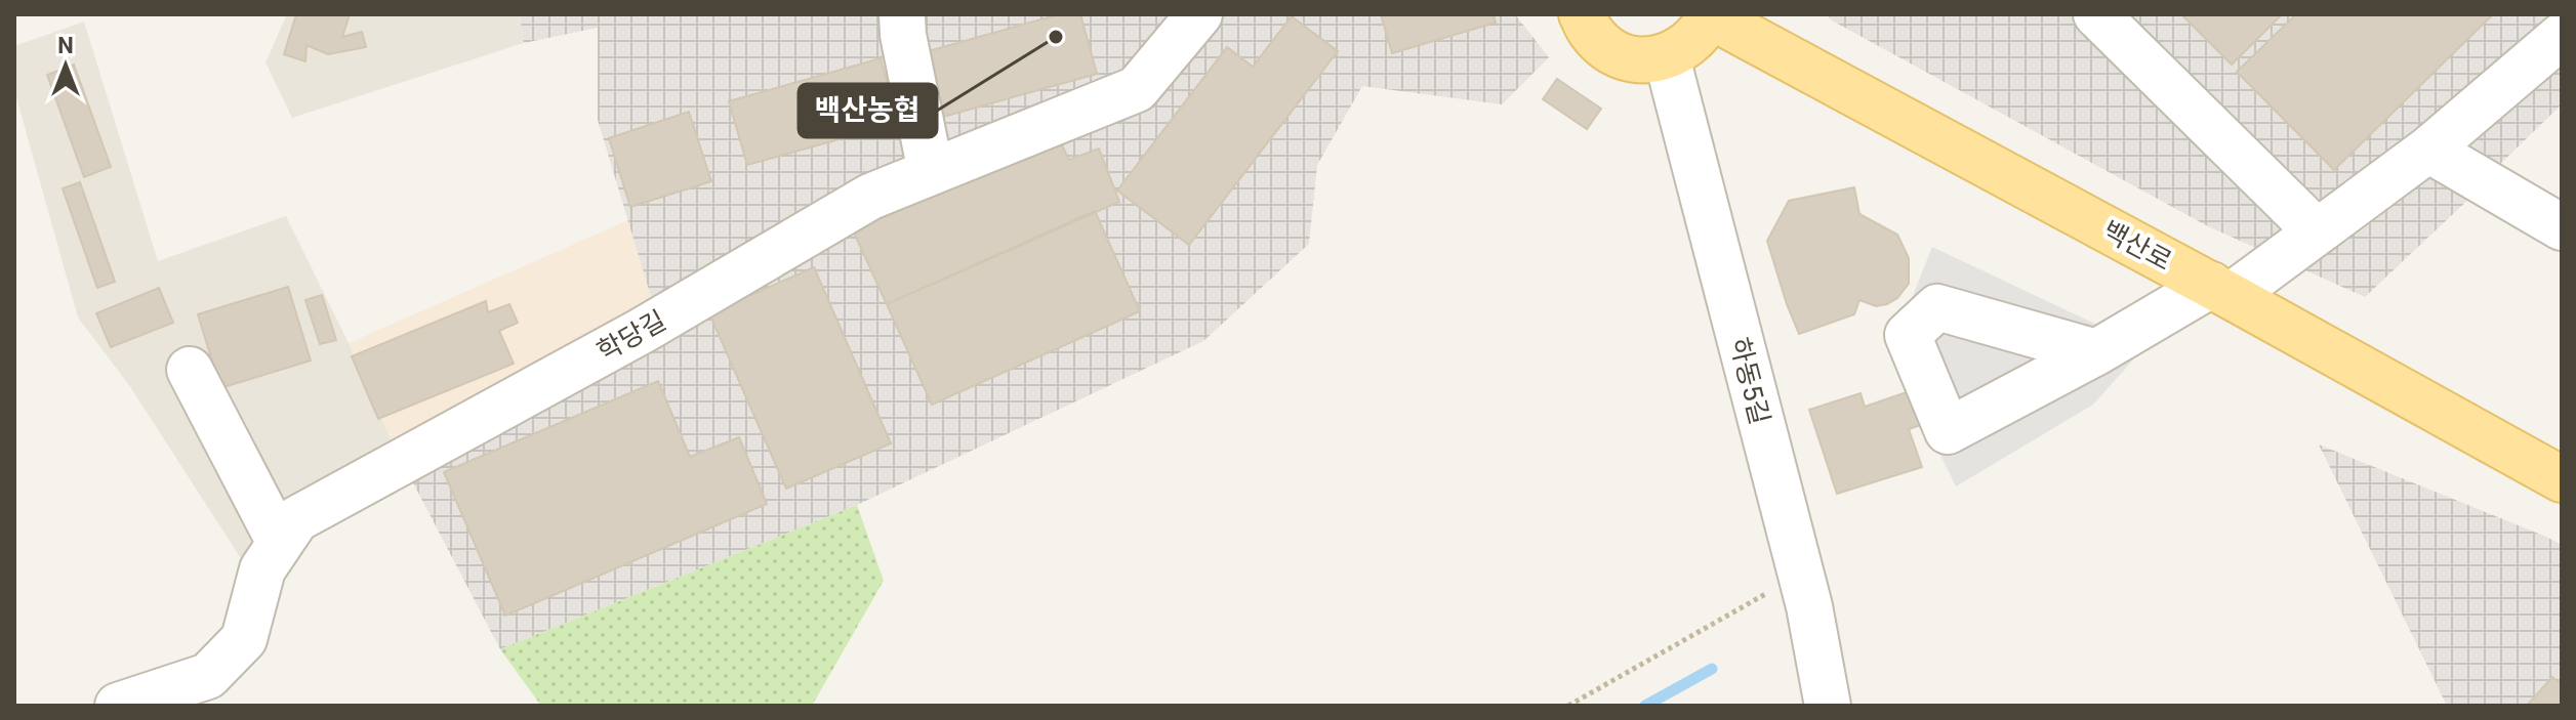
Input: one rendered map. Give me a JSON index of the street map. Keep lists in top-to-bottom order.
{
  "streets": {
    "main road": ["백산로"],
    "street": ["학당길", "하동5길"]
  },
  "places": ["백산농협"],
  "north": "top"
}
